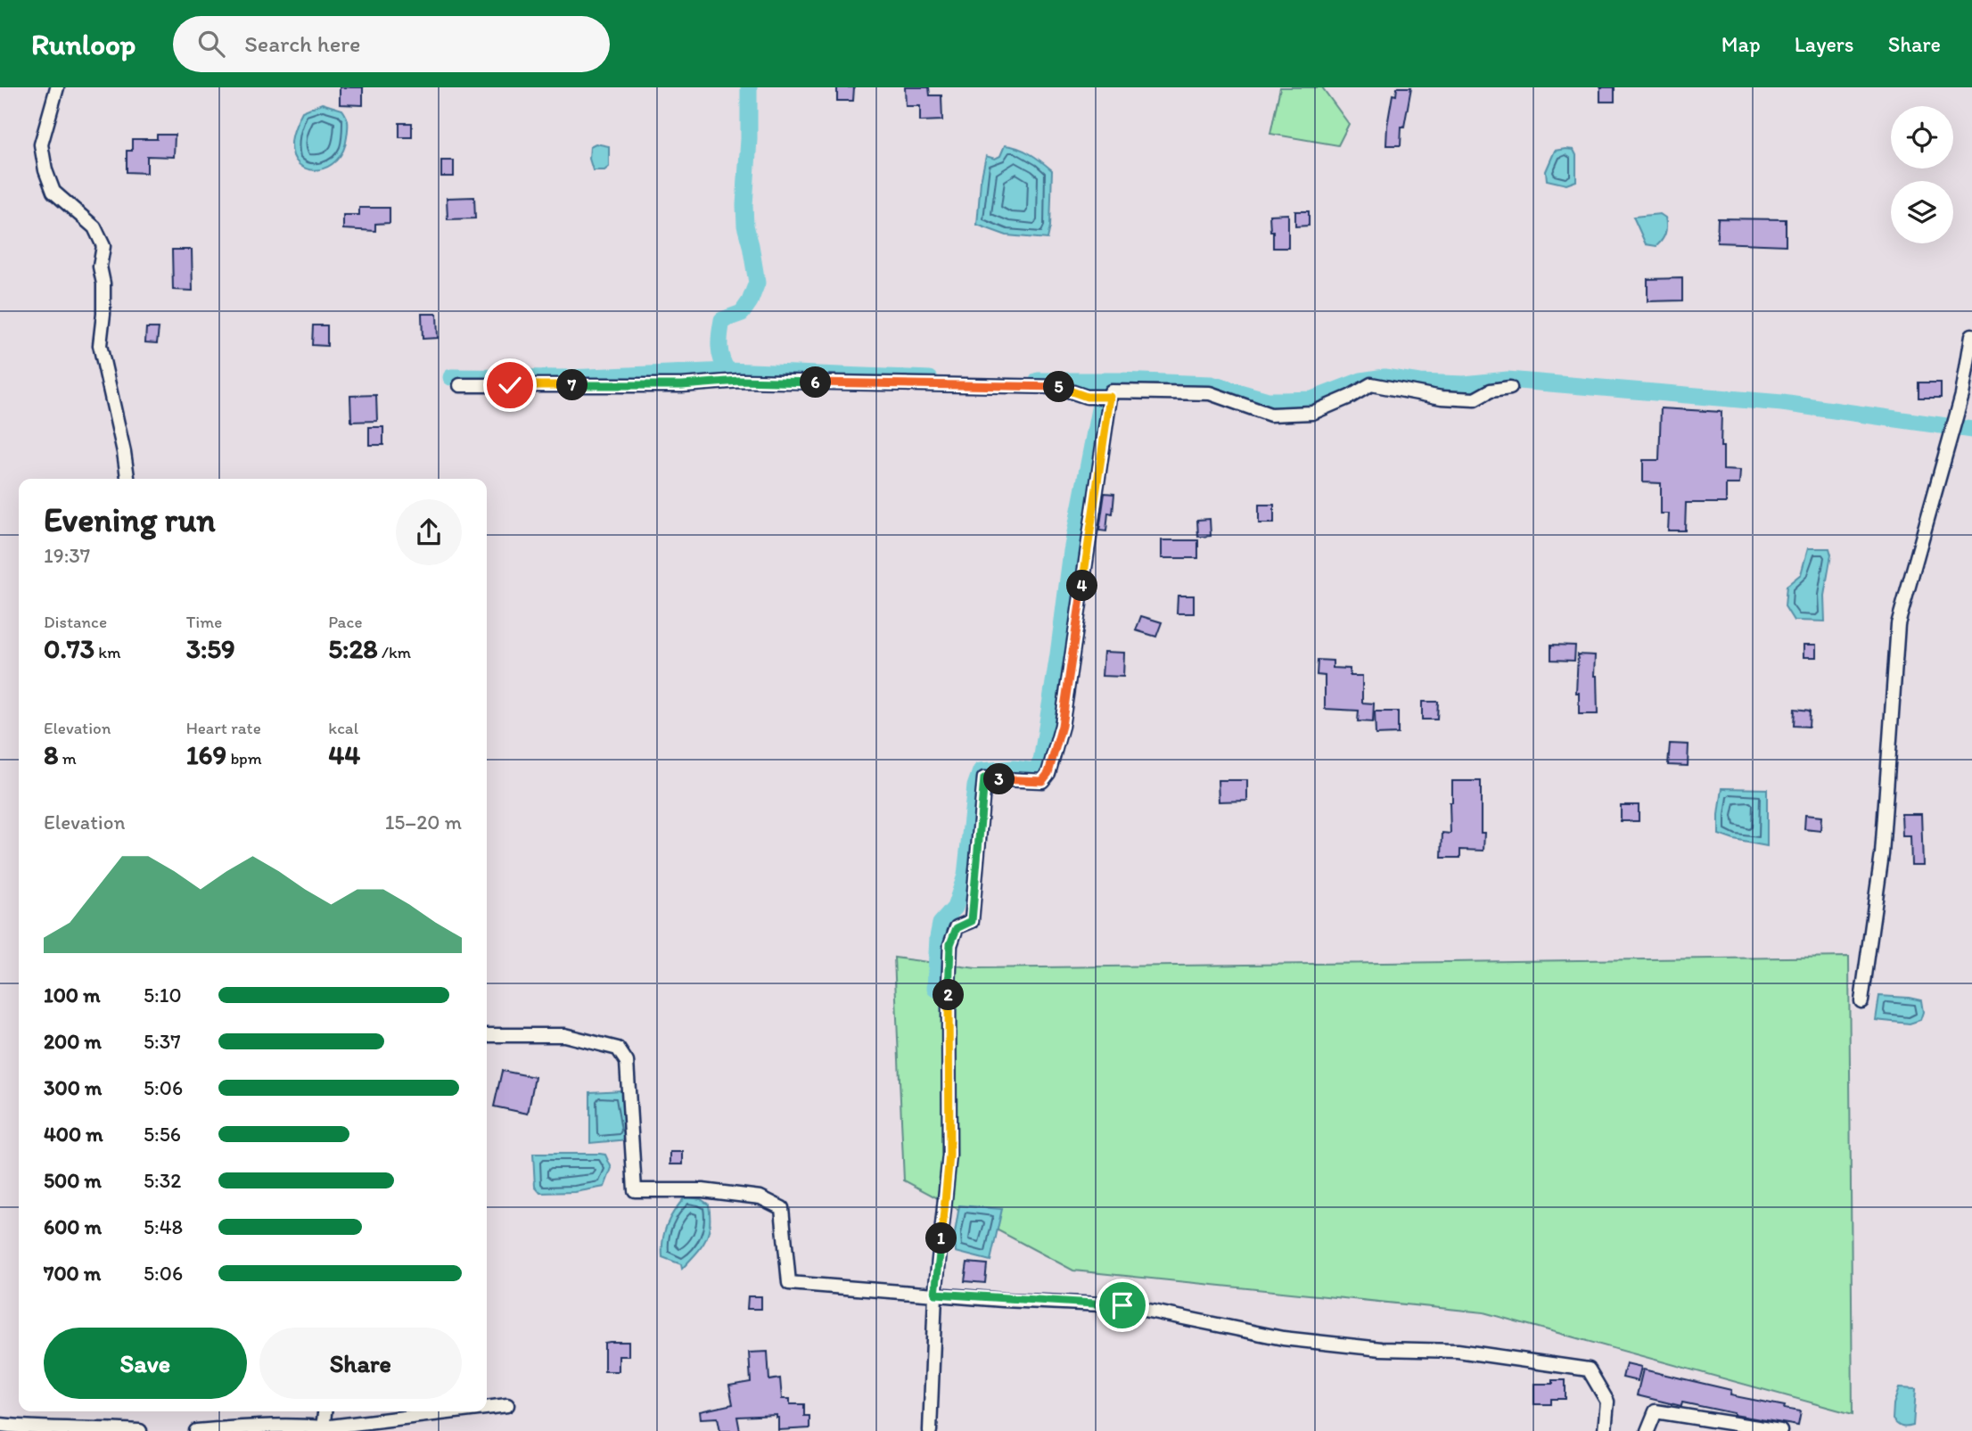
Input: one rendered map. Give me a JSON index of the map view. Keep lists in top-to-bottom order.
{
  "page": {
    "header": "Runloop",
    "search": "Search here",
    "nav": ["Map", "Layers", "Share"],
    "pins": [
      "6",
      "7",
      "5",
      "4",
      "3",
      "2",
      "1"
    ],
    "heading": ["Evening run", "19:37"],
    "stats": [
      ["Distance", "0.73 km"],
      ["Time", "3:59"],
      ["Pace", "5:28 /km"],
      ["Elevation", "8 m"],
      ["Heart rate", "169 bpm"],
      ["kcal", "44"]
    ],
    "chart": ["Elevation", "15–20 m"],
    "list": [
      {
        "name": "100 m",
        "note": "5:10"
      },
      {
        "name": "200 m",
        "note": "5:37"
      },
      {
        "name": "300 m",
        "note": "5:06"
      },
      {
        "name": "400 m",
        "note": "5:56"
      },
      {
        "name": "500 m",
        "note": "5:32"
      },
      {
        "name": "600 m",
        "note": "5:48"
      },
      {
        "name": "700 m",
        "note": "5:06"
      }
    ],
    "buttons": ["Save", "Share"]
  }
}
